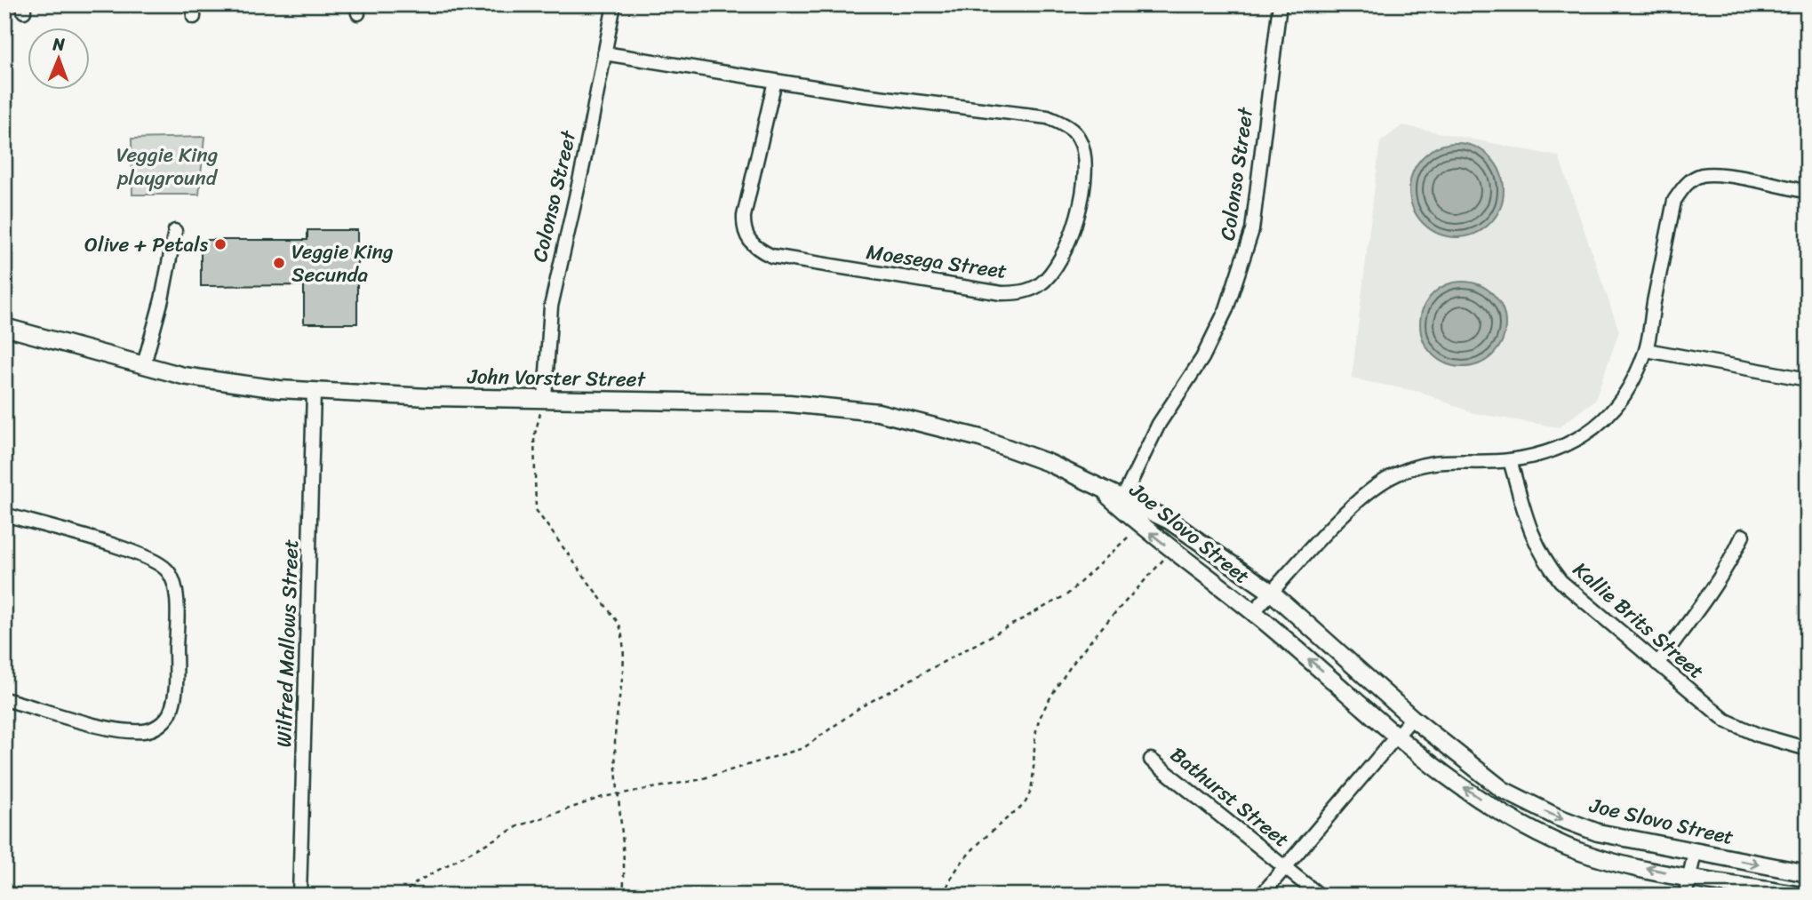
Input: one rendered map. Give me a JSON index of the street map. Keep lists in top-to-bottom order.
{
  "streets": {
    "street": [
      "Colonso Street",
      "Moesega Street",
      "John Vorster Street",
      "Joe Slovo Street",
      "Kallie Brits Street",
      "Wilfred Mallows Street",
      "Bathurst Street"
    ]
  },
  "crossings": [
    ["Colonso Street", "Moesega Street"],
    ["Colonso Street", "John Vorster Street"],
    ["Colonso Street", "Joe Slovo Street"],
    ["John Vorster Street", "Joe Slovo Street"],
    ["John Vorster Street", "Wilfred Mallows Street"]
  ],
  "parks": ["Veggie King playground"],
  "places": ["Olive + Petals", "Veggie King Secunda"],
  "north": "top"
}
